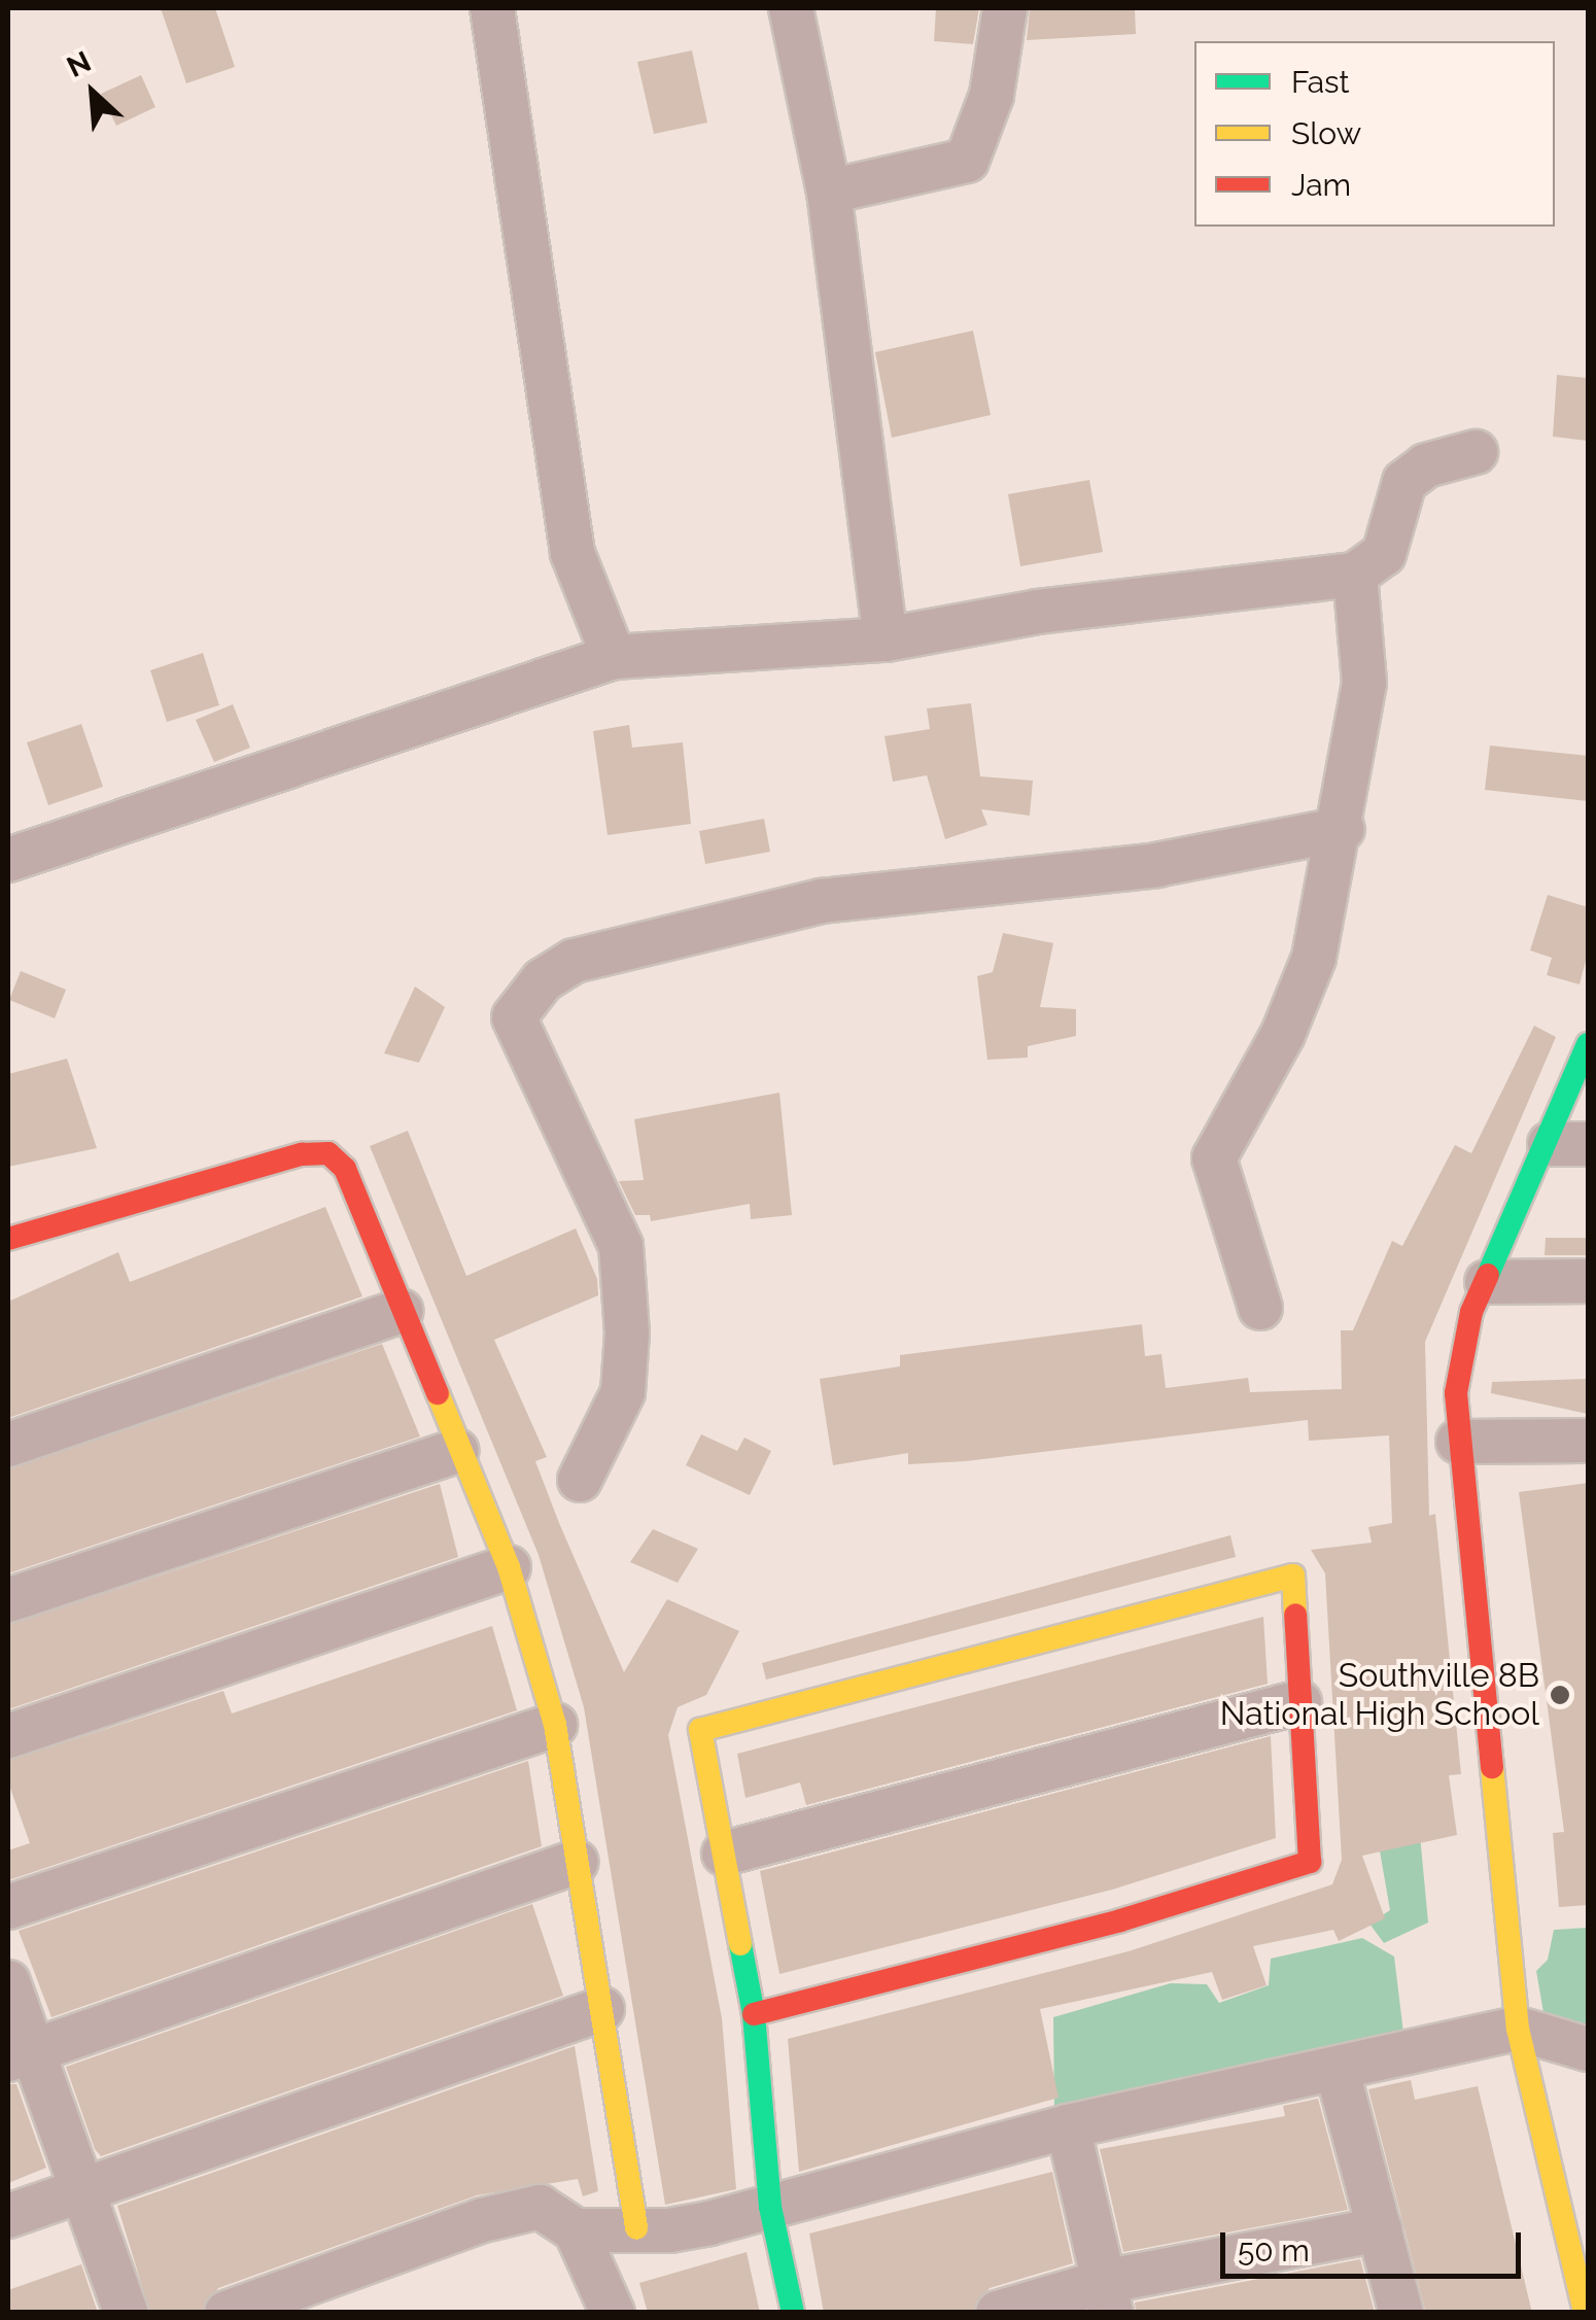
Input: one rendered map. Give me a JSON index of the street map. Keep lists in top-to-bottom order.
{
  "places": ["Southville 8B National High School"],
  "legend": ["Fast", "Slow", "Jam"],
  "scale_bar": "50 m",
  "north": "top left"
}
